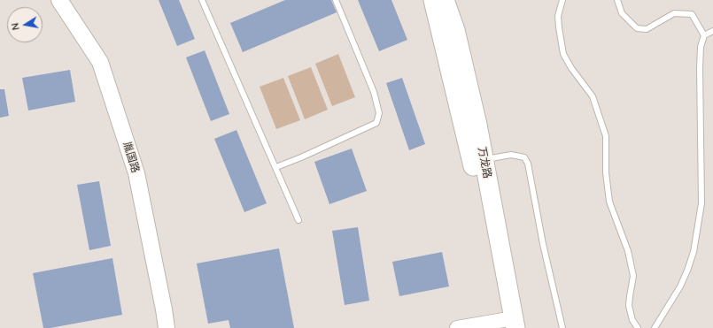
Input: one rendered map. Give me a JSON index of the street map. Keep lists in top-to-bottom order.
{
  "streets": {
    "highway": ["万龙路"],
    "main road": ["胤国路"]
  },
  "north": "left"
}
